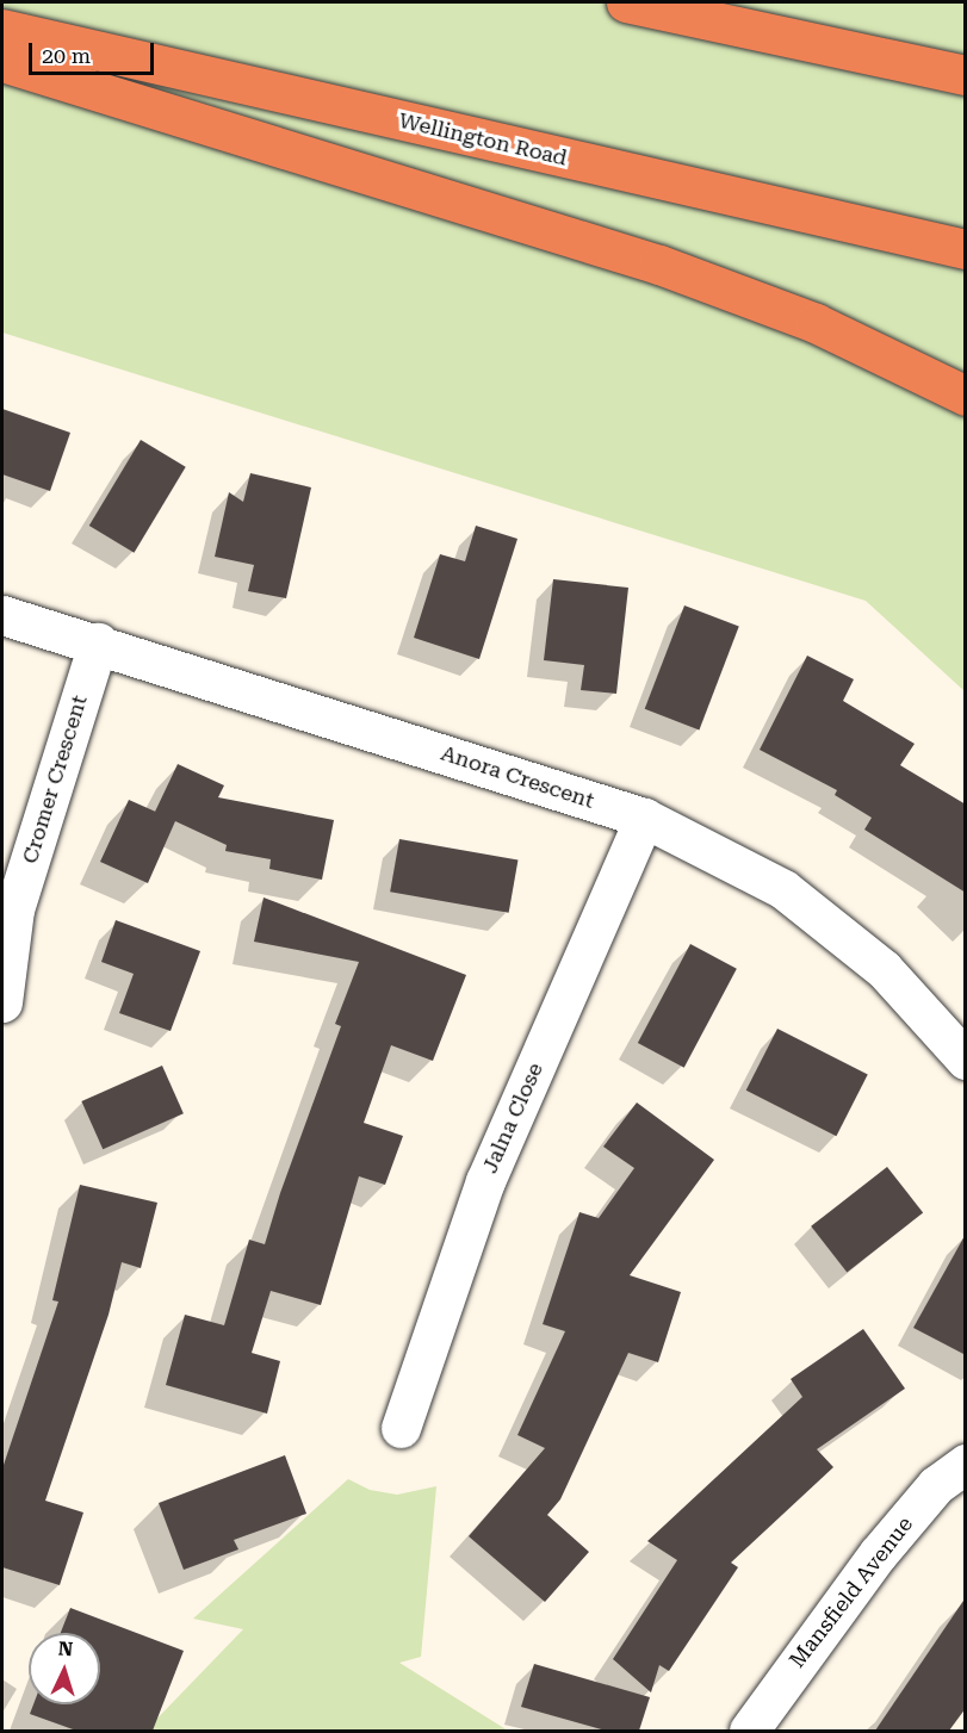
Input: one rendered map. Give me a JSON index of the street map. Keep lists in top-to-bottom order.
{
  "streets": {
    "highway": ["Wellington Road"],
    "street": [
      "Anora Crescent",
      "Cromer Crescent",
      "Jalna Close",
      "Mansfield Avenue"
    ]
  },
  "crossings": [
    ["Anora Crescent", "Cromer Crescent"],
    ["Anora Crescent", "Jalna Close"]
  ],
  "scale_bar": "20 m",
  "north": "top"
}
